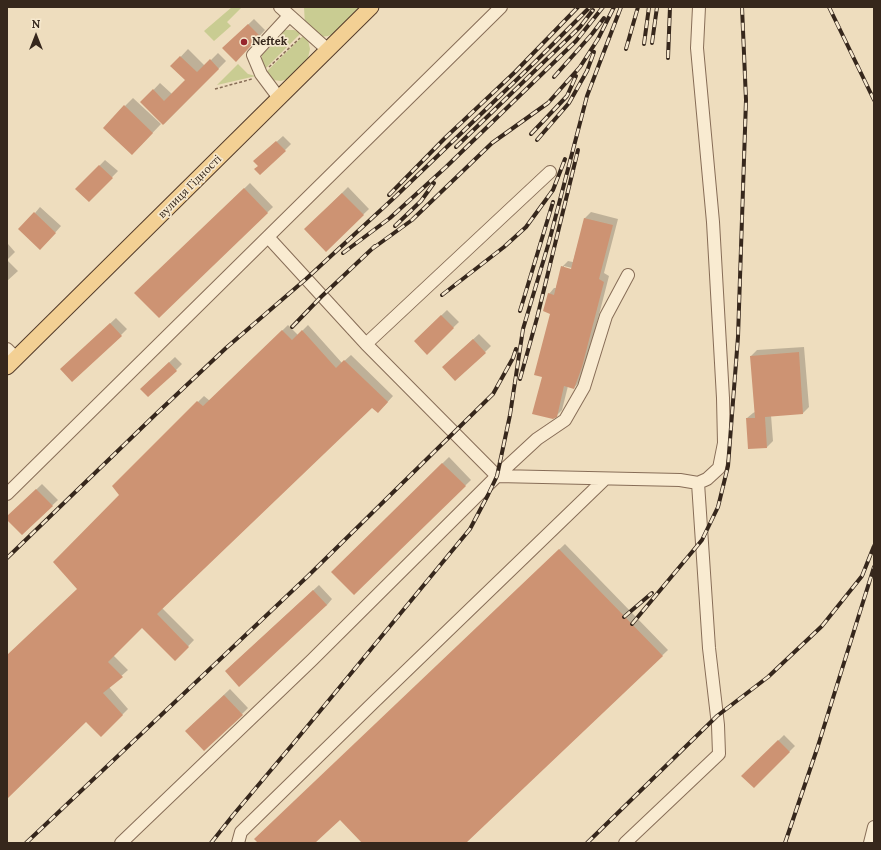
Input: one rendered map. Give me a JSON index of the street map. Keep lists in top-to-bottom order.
{
  "streets": {
    "main road": ["вулиця Гідності"]
  },
  "places": ["Neftek"],
  "north": "top"
}
